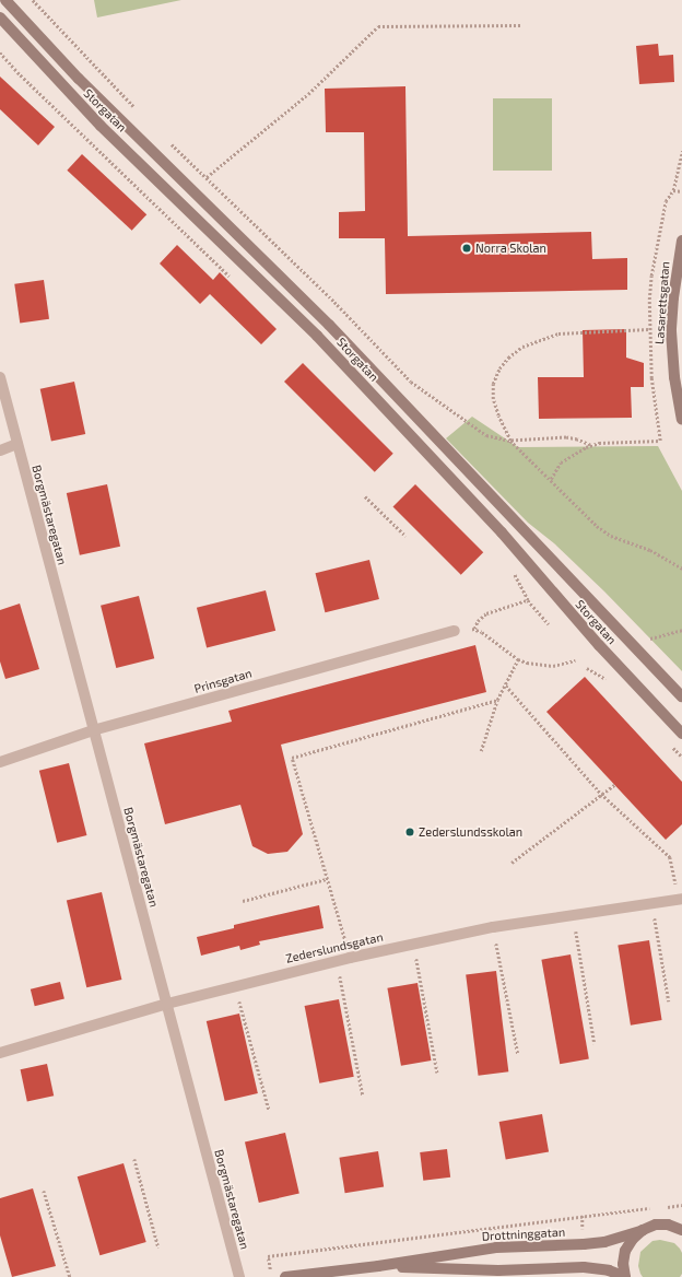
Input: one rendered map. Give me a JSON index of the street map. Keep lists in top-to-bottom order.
{
  "streets": {
    "main road": ["Storgatan", "Lasarettsgatan", "Drottninggatan"],
    "street": ["Borgmästaregatan", "Prinsgatan", "Zederslundsgatan"]
  },
  "crossings": [
    ["Borgmästaregatan", "Prinsgatan"],
    ["Borgmästaregatan", "Zederslundsgatan"]
  ],
  "places": ["Norra Skolan", "Zederslundsskolan"]
}
